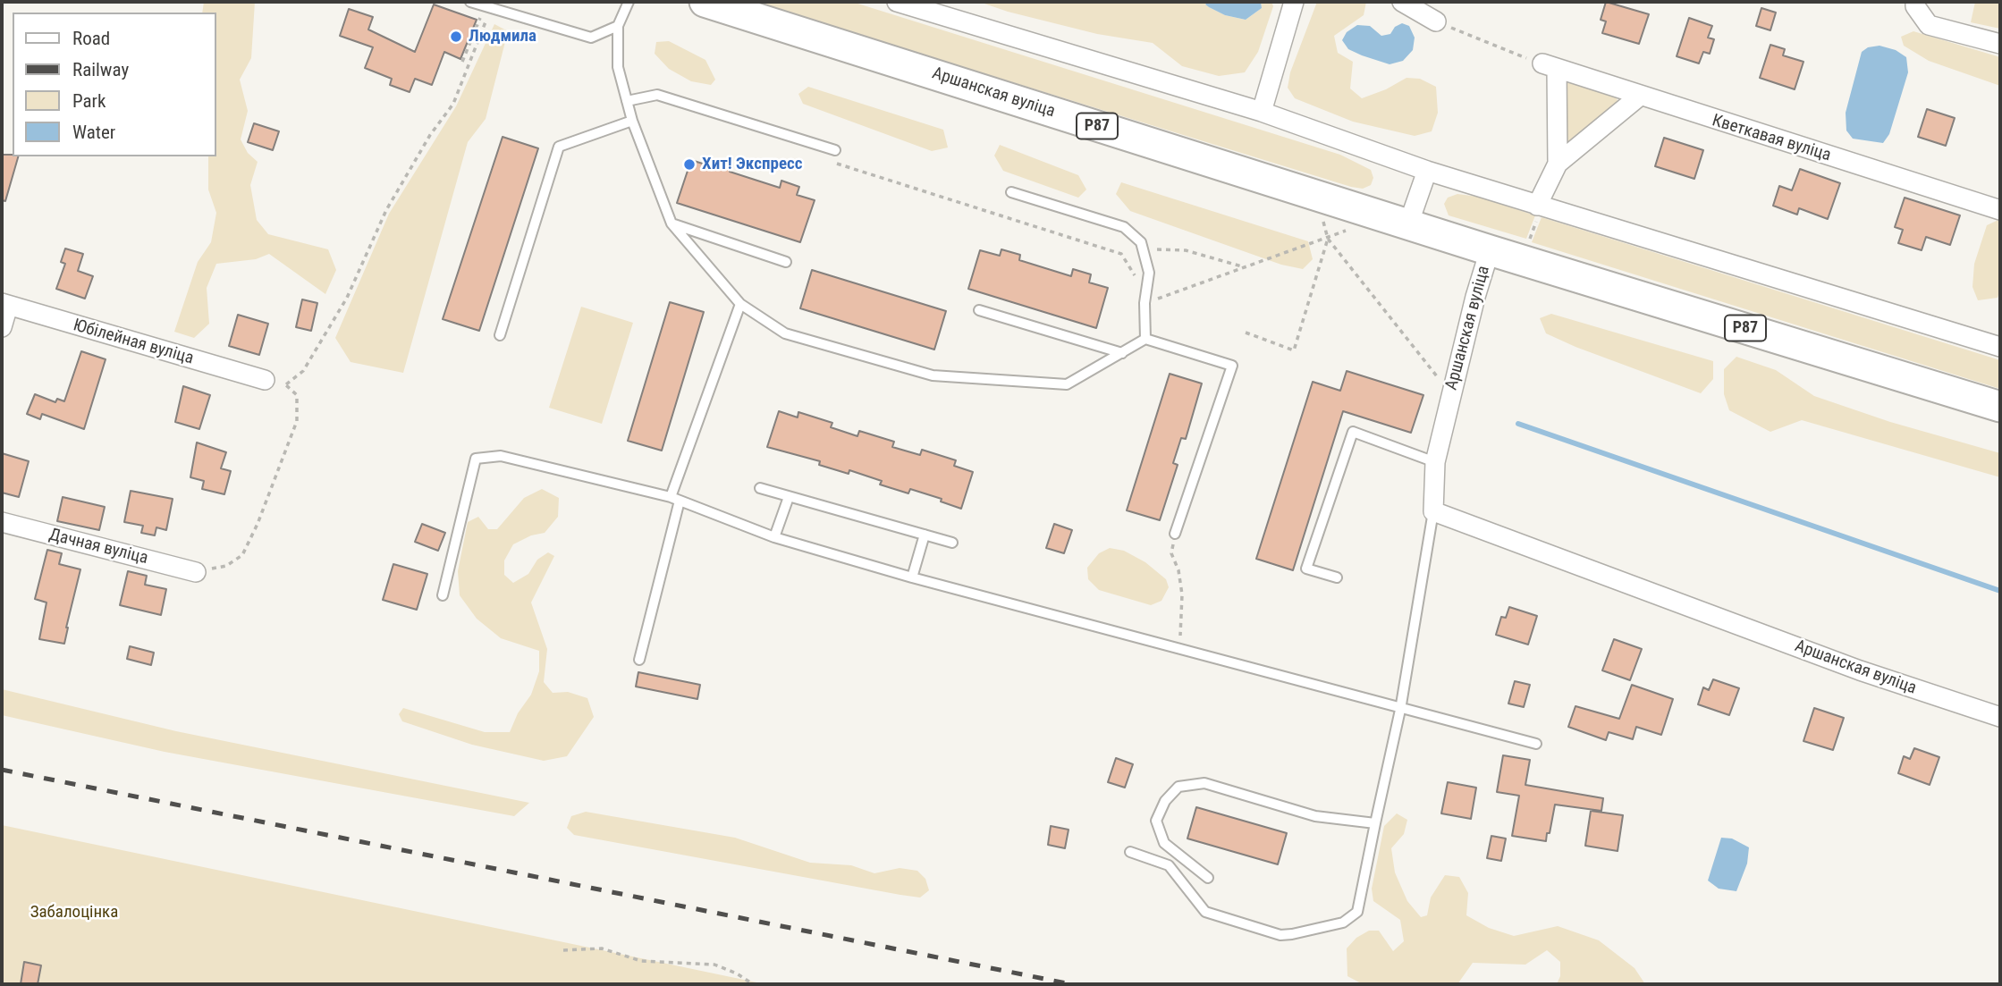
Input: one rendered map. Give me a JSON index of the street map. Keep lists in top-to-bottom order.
{
  "streets": {
    "main road": ["Аршанская вуліца", "Р87"],
    "street": ["Кветкавая вуліца", "Юбілейная вуліца", "Дачная вуліца"]
  },
  "crossings": [
    ["Аршанская вуліца", "Р87"]
  ],
  "parks": ["Забалоцінка"],
  "places": ["Людмила", "Хит! Экспресс"],
  "legend": [
    "Road",
    "Railway",
    "Park",
    "Water"
  ]
}
